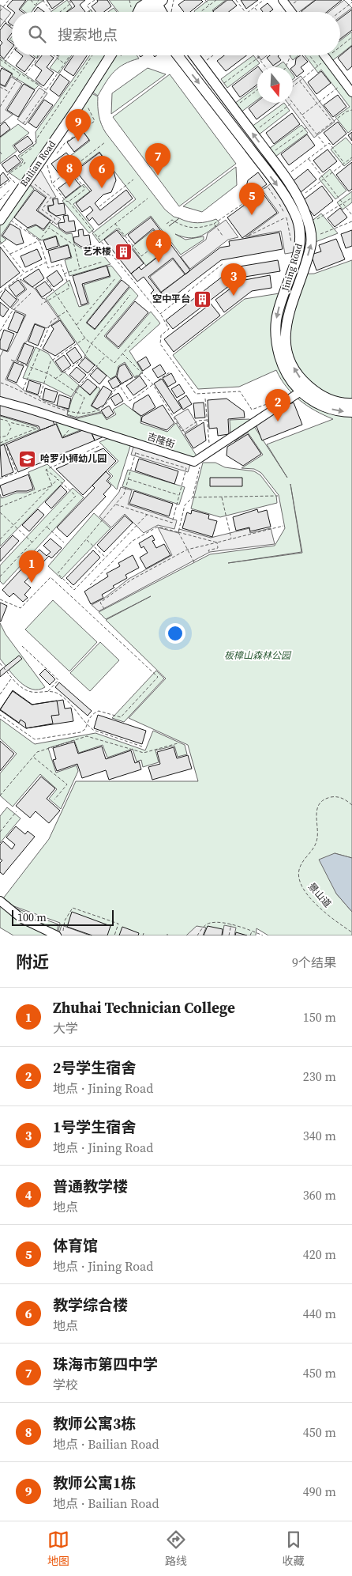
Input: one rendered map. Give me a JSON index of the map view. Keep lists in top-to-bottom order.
{
  "streets": {
    "main road": ["Bailian Road", "Jining Road"],
    "street": ["吉隆街"],
    "path": ["景山道"]
  },
  "crossings": [
    ["Jining Road", "吉隆街"]
  ],
  "parks": ["板樟山森林公园"],
  "places": {
    "building": ["艺术楼", "空中平台"],
    "school or university": ["哈罗小狮幼儿园"]
  },
  "scale_bar": "100 m",
  "north": "bottom",
  "page": {
    "search": "搜索地点",
    "pins": [
      "9",
      "7",
      "8",
      "6",
      "5",
      "4",
      "3",
      "2",
      "1"
    ],
    "scale": "100 m",
    "heading": ["附近", "9个结果"],
    "list": [
      {
        "mark": "1",
        "name": "Zhuhai Technician College",
        "note": "大学",
        "value": "150 m"
      },
      {
        "mark": "2",
        "name": "2号学生宿舍",
        "note": "地点 · Jining Road",
        "value": "230 m"
      },
      {
        "mark": "3",
        "name": "1号学生宿舍",
        "note": "地点 · Jining Road",
        "value": "340 m"
      },
      {
        "mark": "4",
        "name": "普通教学楼",
        "note": "地点",
        "value": "360 m"
      },
      {
        "mark": "5",
        "name": "体育馆",
        "note": "地点 · Jining Road",
        "value": "420 m"
      },
      {
        "mark": "6",
        "name": "教学综合楼",
        "note": "地点",
        "value": "440 m"
      },
      {
        "mark": "7",
        "name": "珠海市第四中学",
        "note": "学校",
        "value": "450 m"
      },
      {
        "mark": "8",
        "name": "教师公寓3栋",
        "note": "地点 · Bailian Road",
        "value": "450 m"
      },
      {
        "mark": "9",
        "name": "教师公寓1栋",
        "note": "地点 · Bailian Road",
        "value": "490 m"
      }
    ],
    "nav": ["地图", "路线", "收藏"]
  }
}
